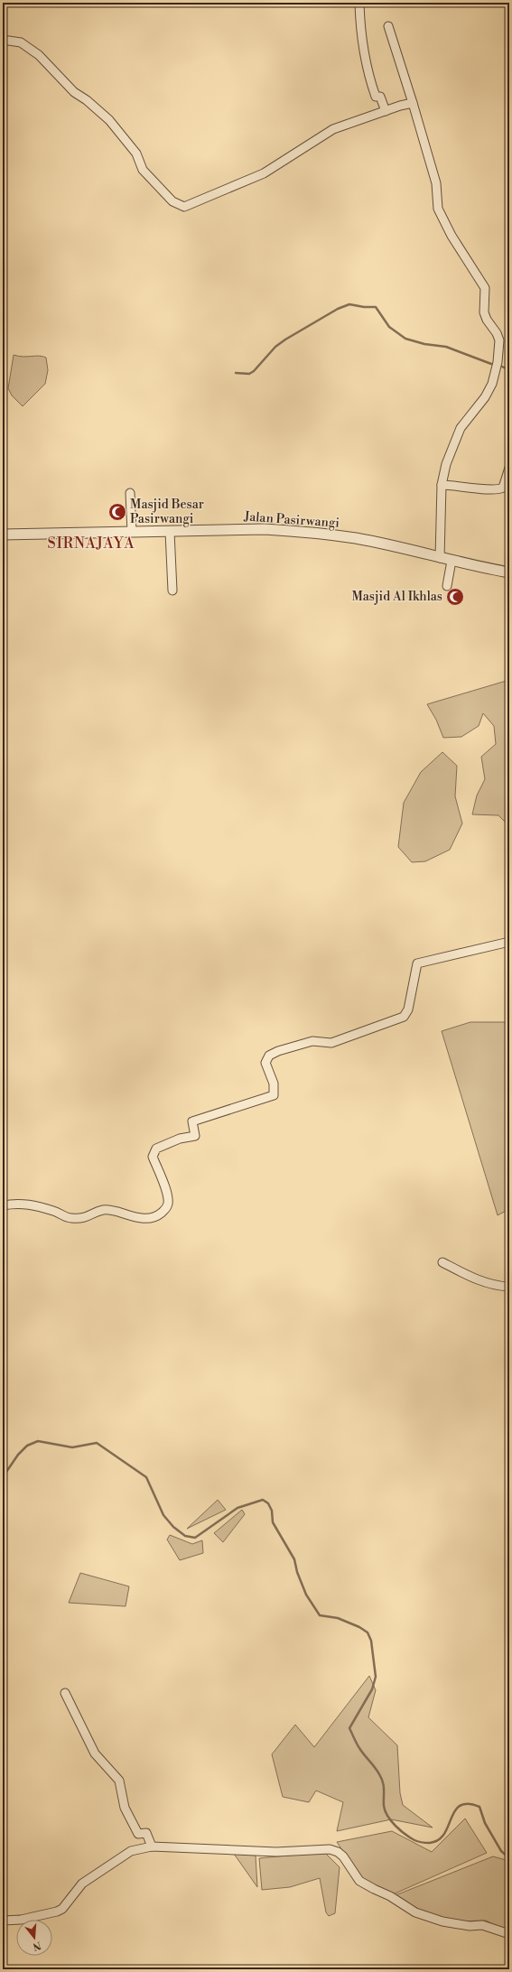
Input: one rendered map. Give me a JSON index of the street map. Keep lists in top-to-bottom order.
{
  "streets": {
    "street": ["Jalan Pasirwangi"]
  },
  "districts": ["SIRNAJAYA"],
  "places": {
    "mosque": ["Masjid Besar Pasirwangi", "Masjid Al Ikhlas"]
  },
  "north": "bottom"
}
